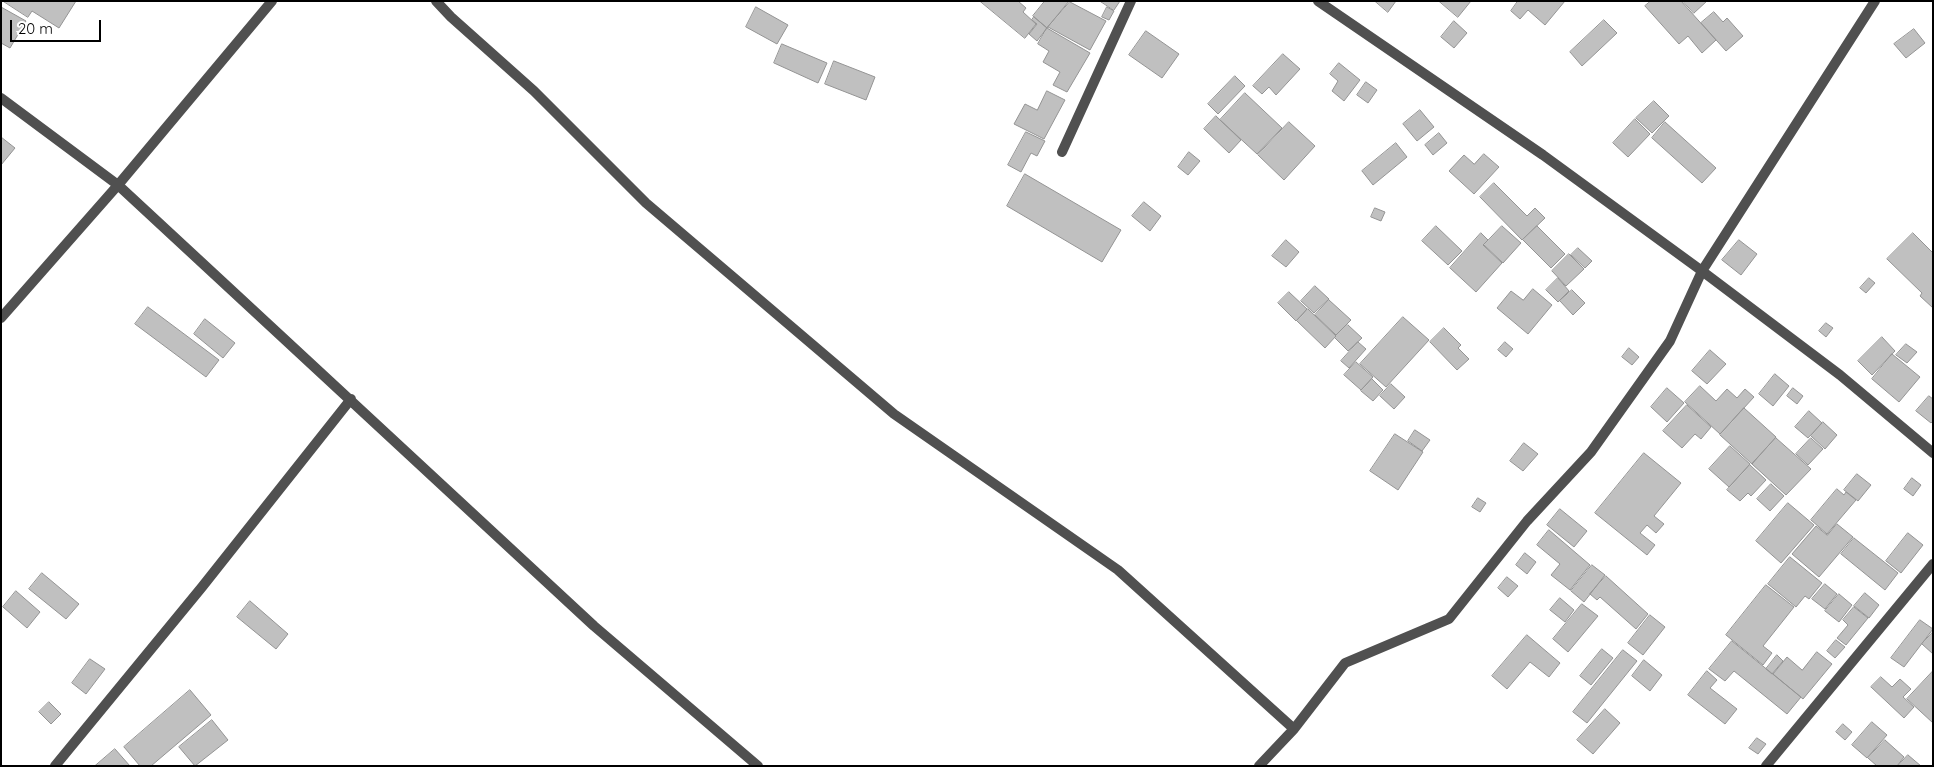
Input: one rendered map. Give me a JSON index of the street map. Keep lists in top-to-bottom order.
{
  "scale_bar": "20 m"
}
